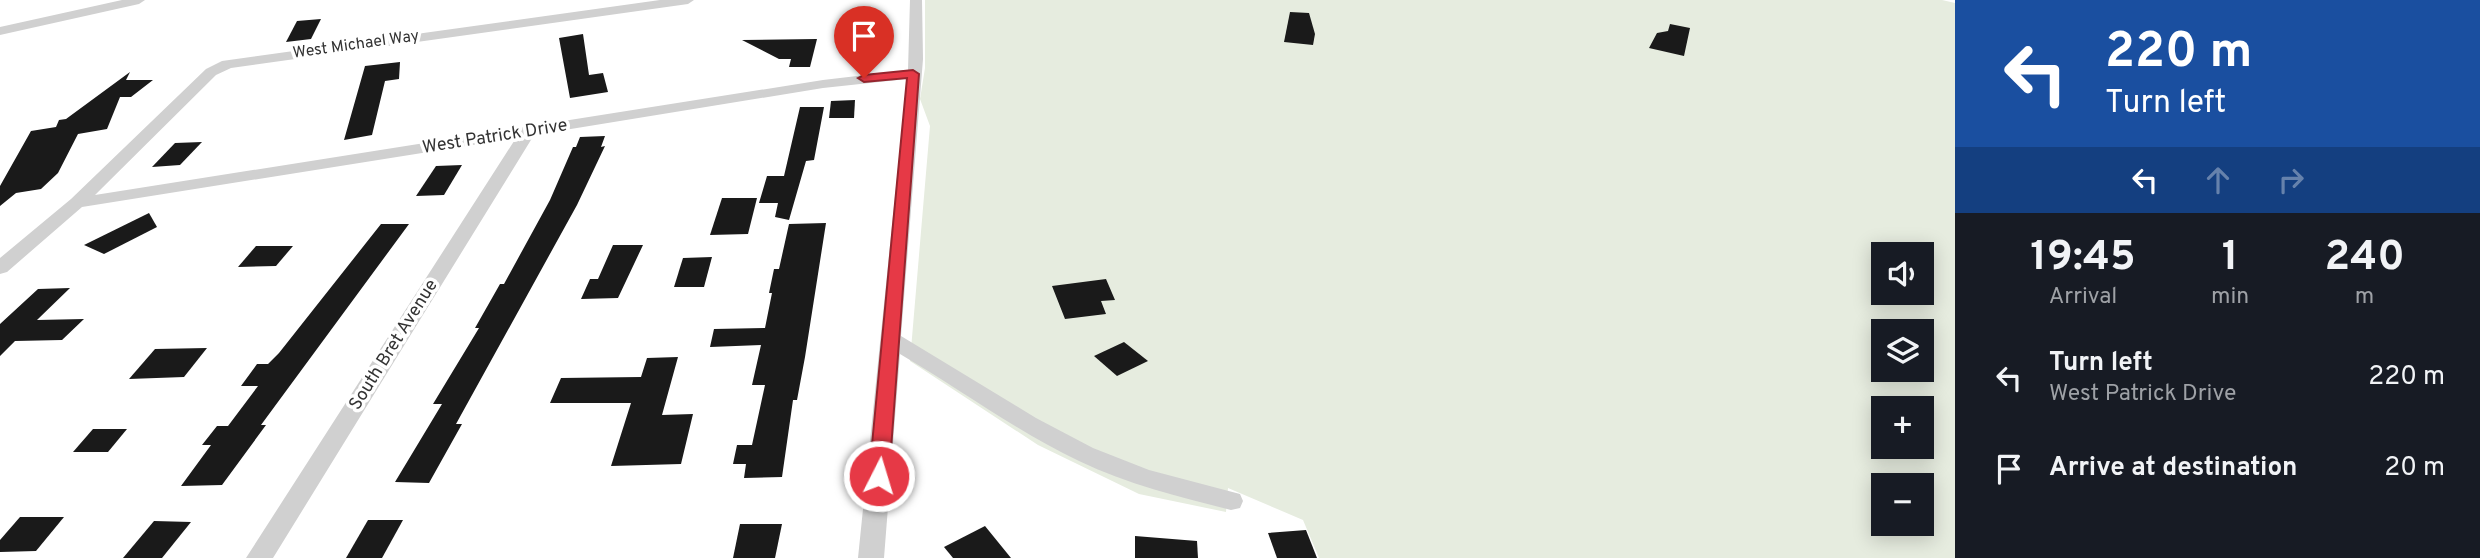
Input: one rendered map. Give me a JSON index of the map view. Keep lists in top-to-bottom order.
{
  "streets": {
    "street": ["West Michael Way", "West Patrick Drive", "South Bret Avenue"]
  },
  "crossings": [
    ["West Michael Way", "West Patrick Drive"],
    ["West Patrick Drive", "South Bret Avenue"]
  ],
  "page": {
    "turn": ["220 m", "Turn left"],
    "eta": [
      "19:45",
      "Arrival",
      "1",
      "min",
      "240",
      "m"
    ],
    "map_buttons": ["+", "−"],
    "list": [
      {
        "name": "Turn left",
        "note": "West Patrick Drive",
        "value": "220 m"
      },
      {
        "name": "Arrive at destination",
        "value": "20 m"
      }
    ]
  }
}
